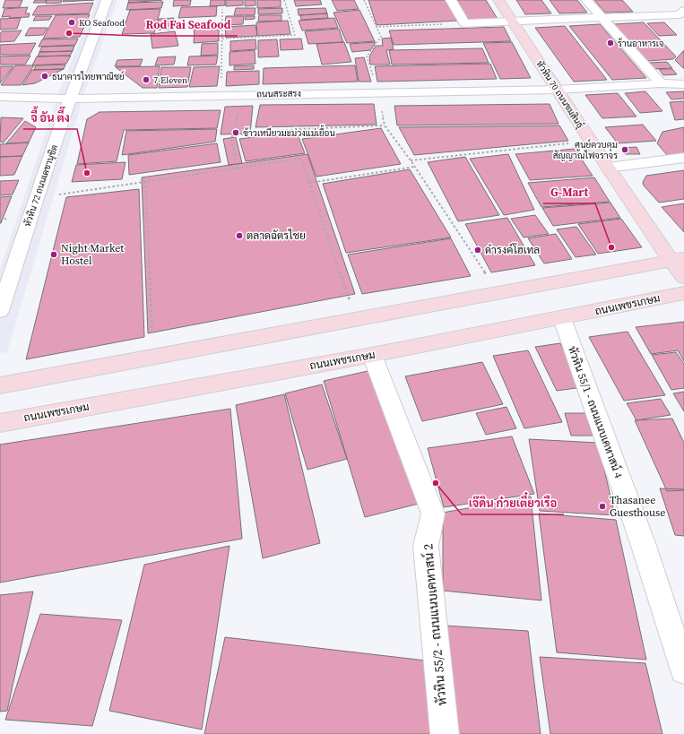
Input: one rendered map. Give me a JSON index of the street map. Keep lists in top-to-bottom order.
{
  "streets": {
    "main road": ["หัวหิน 70 ถนนชมสินธุ์", "ถนนเพชรเกษม"],
    "street": [
      "ถนนสระสรง",
      "หัวหิน 72 ถนนเดชานุชิต",
      "หัวหิน 55/1 - ถนนแนบเคหาสน์ 4",
      "หัวหิน 55/2 - ถนนแนบเคหาสน์ 2"
    ]
  },
  "crossings": [
    ["ถนนสระสรง", "หัวหิน 70 ถนนชมสินธุ์"],
    ["ถนนสระสรง", "หัวหิน 72 ถนนเดชานุชิต"],
    ["ถนนเพชรเกษม", "หัวหิน 55/1 - ถนนแนบเคหาสน์ 4"],
    ["ถนนเพชรเกษม", "หัวหิน 55/2 - ถนนแนบเคหาสน์ 2"]
  ],
  "places": [
    "KO Seafood",
    "Rod Fai Seafood",
    "ร้านอาหารเจ",
    "ธนาคารไทยพาณิชย์",
    "7-Eleven",
    "ข้าวเหนียวมะม่วงแม่เยื้อน",
    "ศูนย์ควบคุม สัญญาณไฟจราจร",
    "จี้ อัน ตึ๊ง",
    "ตลาดฉัตรไชย",
    "G-Mart",
    "ดำรงค์โฮเทล",
    "Night Market Hostel",
    "เจ๊ดิน ก๋วยเตี๋ยวเรือ",
    "Thasanee Guesthouse"
  ]
}
